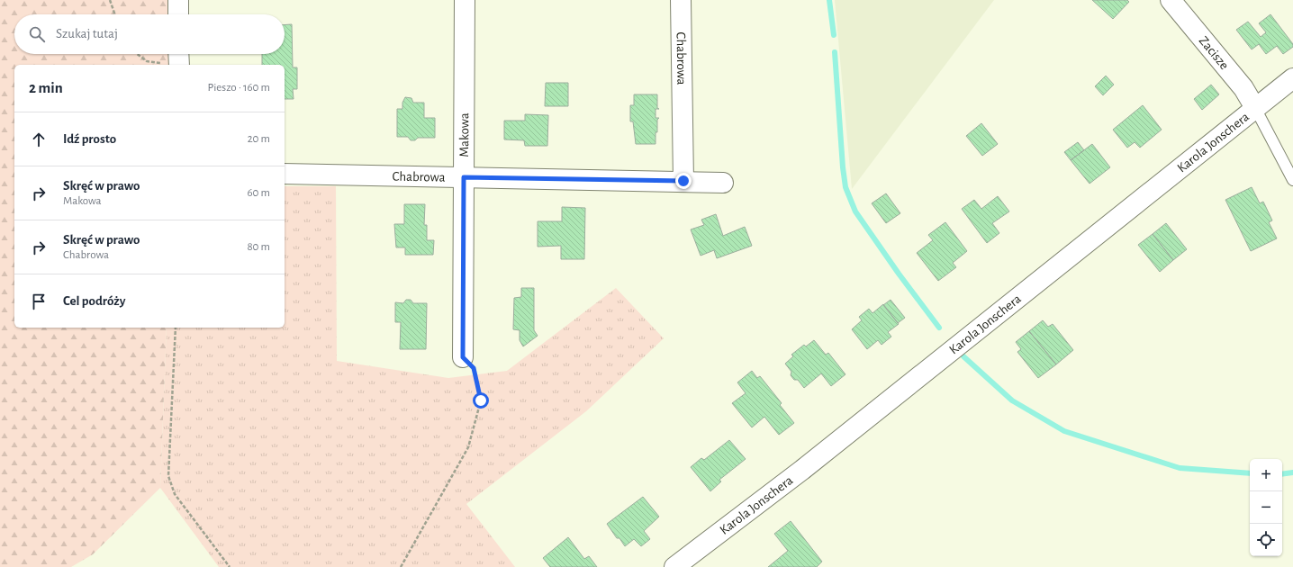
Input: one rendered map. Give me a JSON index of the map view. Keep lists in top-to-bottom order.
{
  "streets": {
    "street": [
      "Zacisze",
      "Chabrowa",
      "Makowa",
      "Karola Jonschera"
    ]
  },
  "crossings": [
    ["Zacisze", "Karola Jonschera"],
    ["Chabrowa", "Makowa"]
  ],
  "page": {
    "search": "Szukaj tutaj",
    "heading": ["2 min", "Pieszo · 160 m"],
    "list": [
      ["Idź prosto", "20 m"],
      ["Skręć w prawo", "Makowa", "60 m"],
      ["Skręć w prawo", "Chabrowa", "80 m"],
      "Cel podróży"
    ],
    "map_buttons": ["+", "−"]
  }
}
